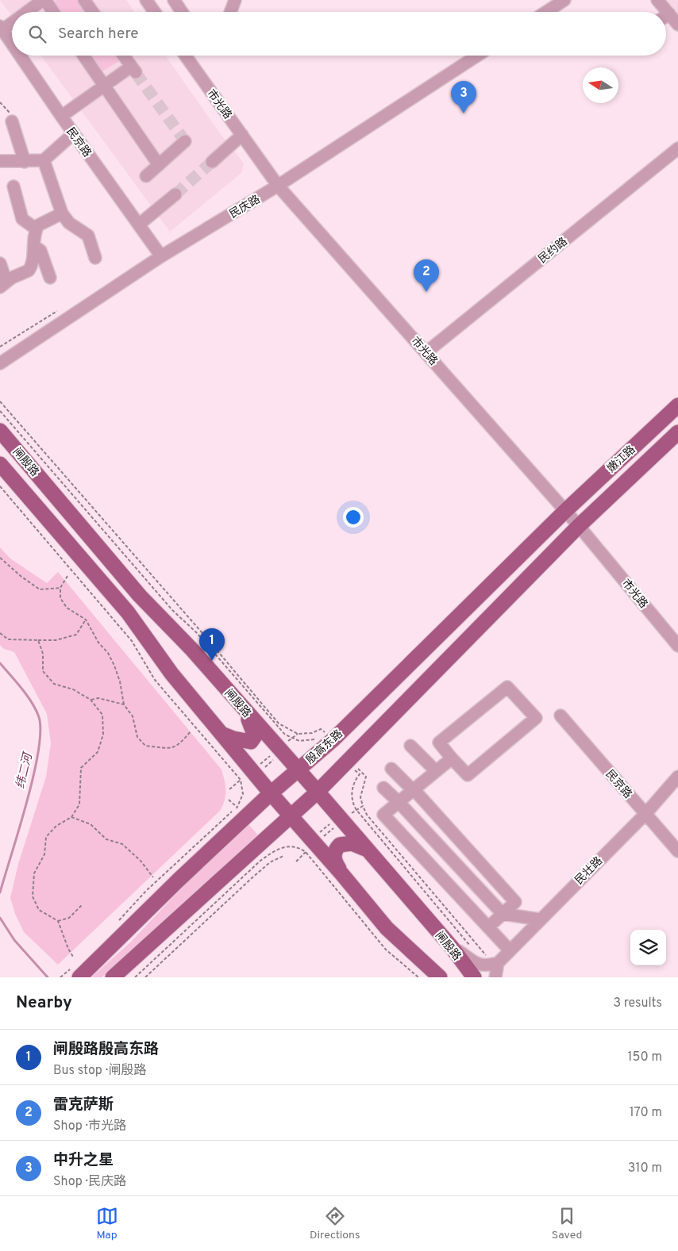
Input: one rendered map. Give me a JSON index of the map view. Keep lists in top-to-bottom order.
{
  "streets": {
    "main road": ["嫩江路", "闸殷路", "殷高东路"],
    "street": [
      "市光路",
      "民京路",
      "民庆路",
      "民约路",
      "民壮路"
    ]
  },
  "crossings": [
    ["市光路", "民庆路"],
    ["市光路", "民约路"],
    ["市光路", "嫩江路"],
    ["市光路", "殷高东路"],
    ["民京路", "民庆路"],
    ["民京路", "民壮路"],
    ["嫩江路", "殷高东路"],
    ["闸殷路", "殷高东路"]
  ],
  "water": ["纬二河"],
  "north": "left",
  "page": {
    "search": "Search here",
    "pins": ["3", "2", "1"],
    "heading": ["Nearby", "3 results"],
    "list": [
      {
        "mark": "1",
        "name": "闸殷路殷高东路",
        "note": "Bus stop · 闸殷路",
        "value": "150 m"
      },
      {
        "mark": "2",
        "name": "雷克萨斯",
        "note": "Shop · 市光路",
        "value": "170 m"
      },
      {
        "mark": "3",
        "name": "中升之星",
        "note": "Shop · 民庆路",
        "value": "310 m"
      }
    ],
    "nav": ["Map", "Directions", "Saved"]
  }
}
